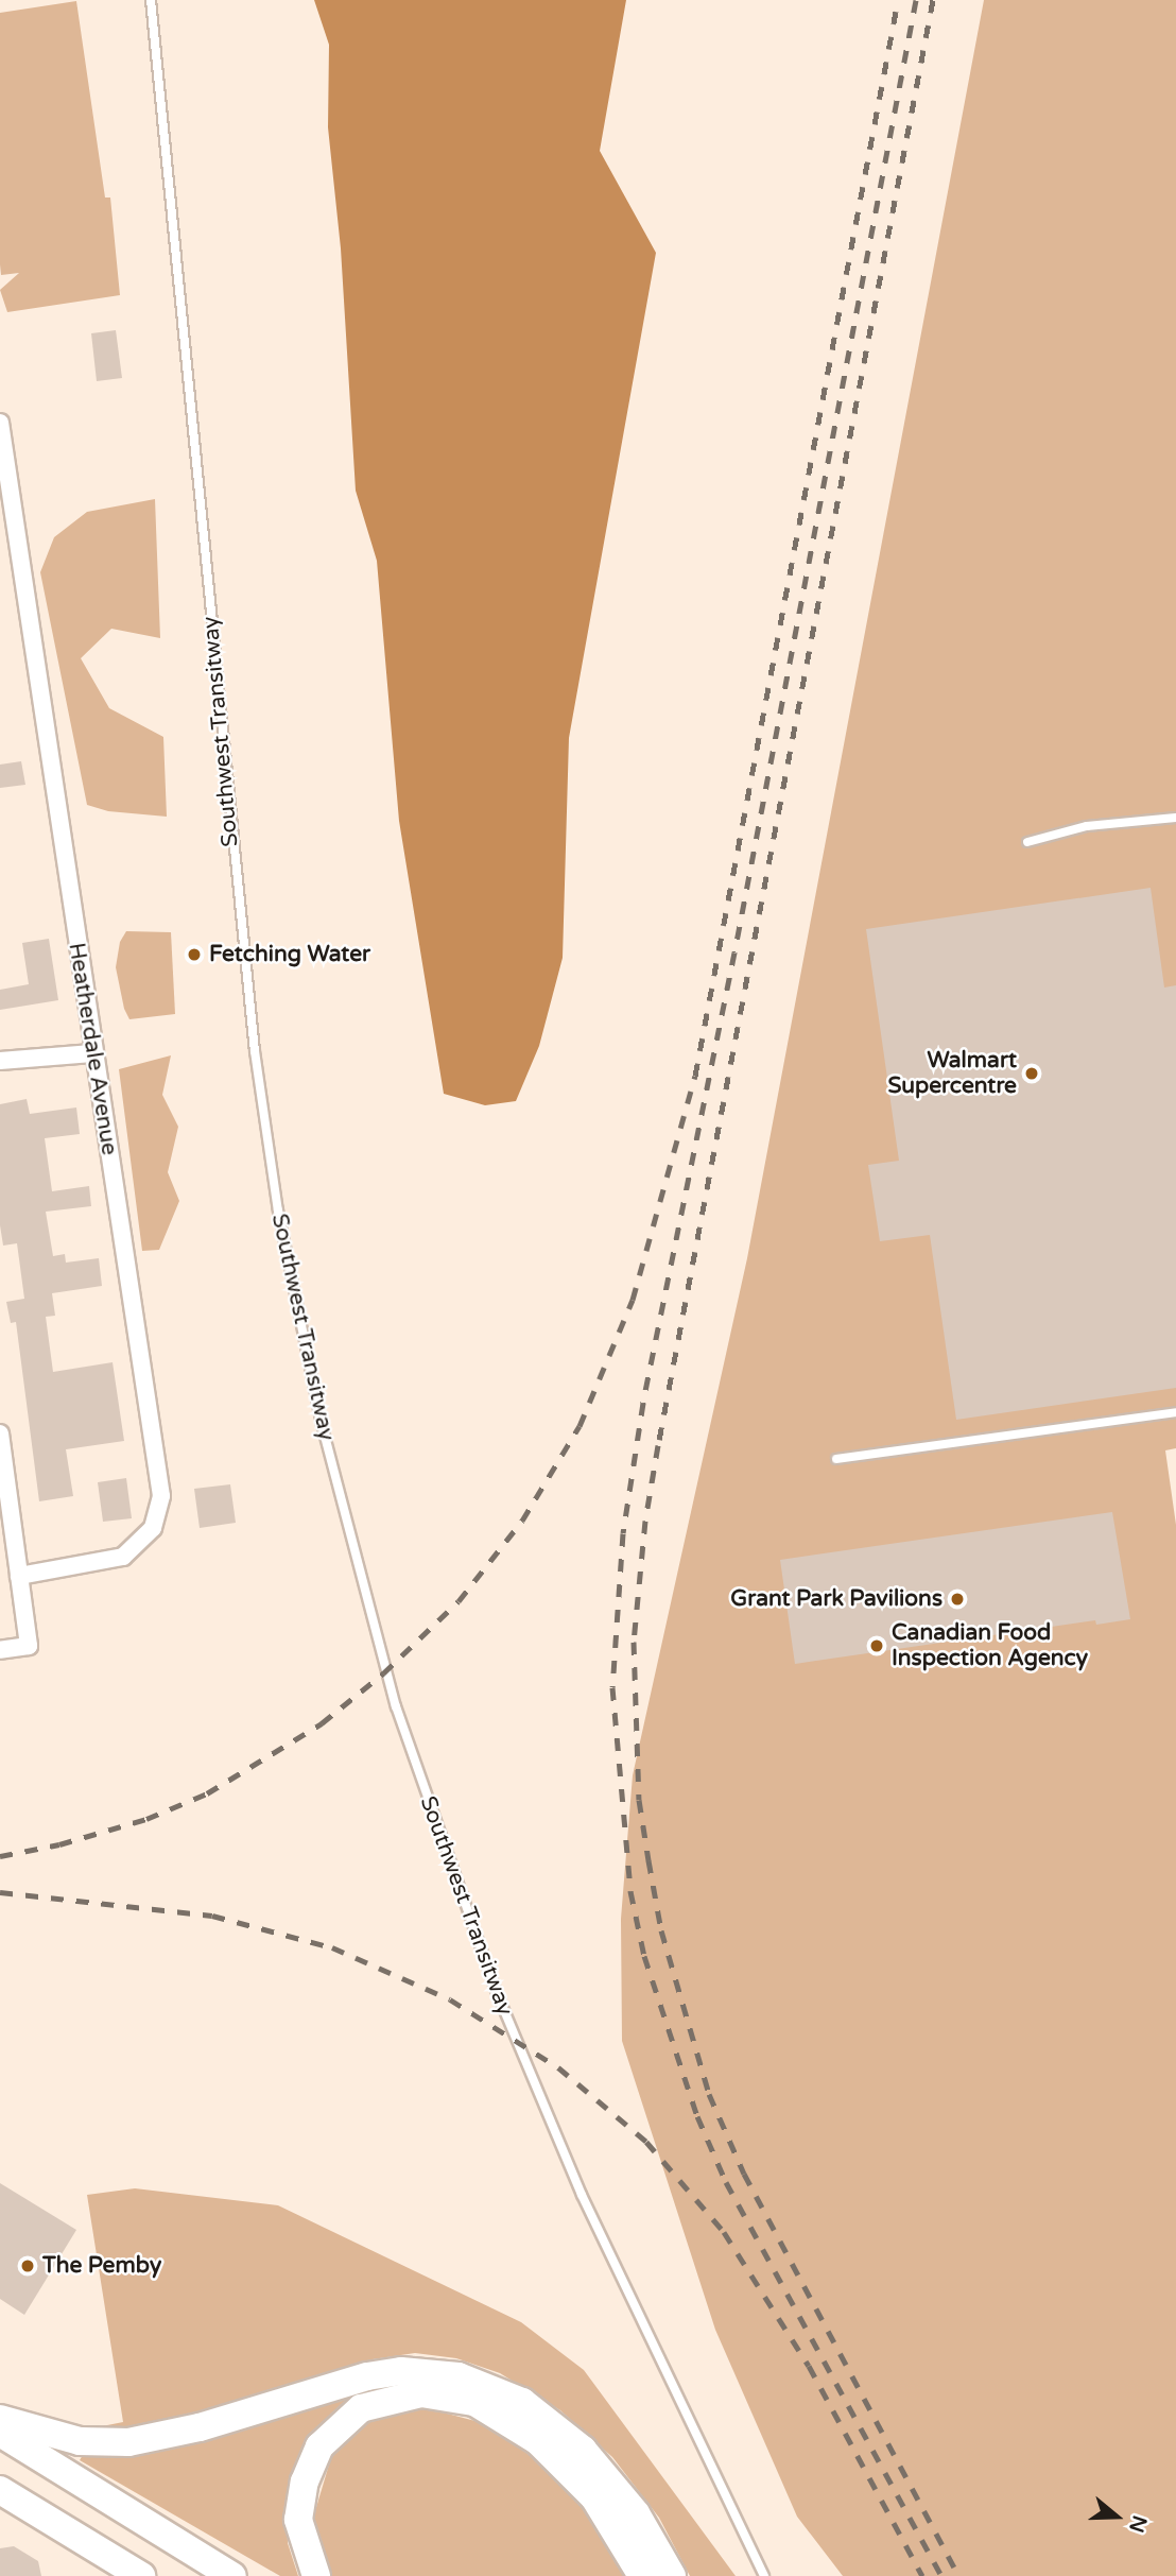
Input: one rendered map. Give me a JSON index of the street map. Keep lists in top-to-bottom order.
{
  "streets": {
    "street": ["Heatherdale Avenue"],
    "lane": ["Southwest Transitway"]
  },
  "places": [
    "Fetching Water",
    "Walmart Supercentre",
    "Grant Park Pavilions",
    "Canadian Food Inspection Agency",
    "The Pemby"
  ],
  "north": "right"
}
